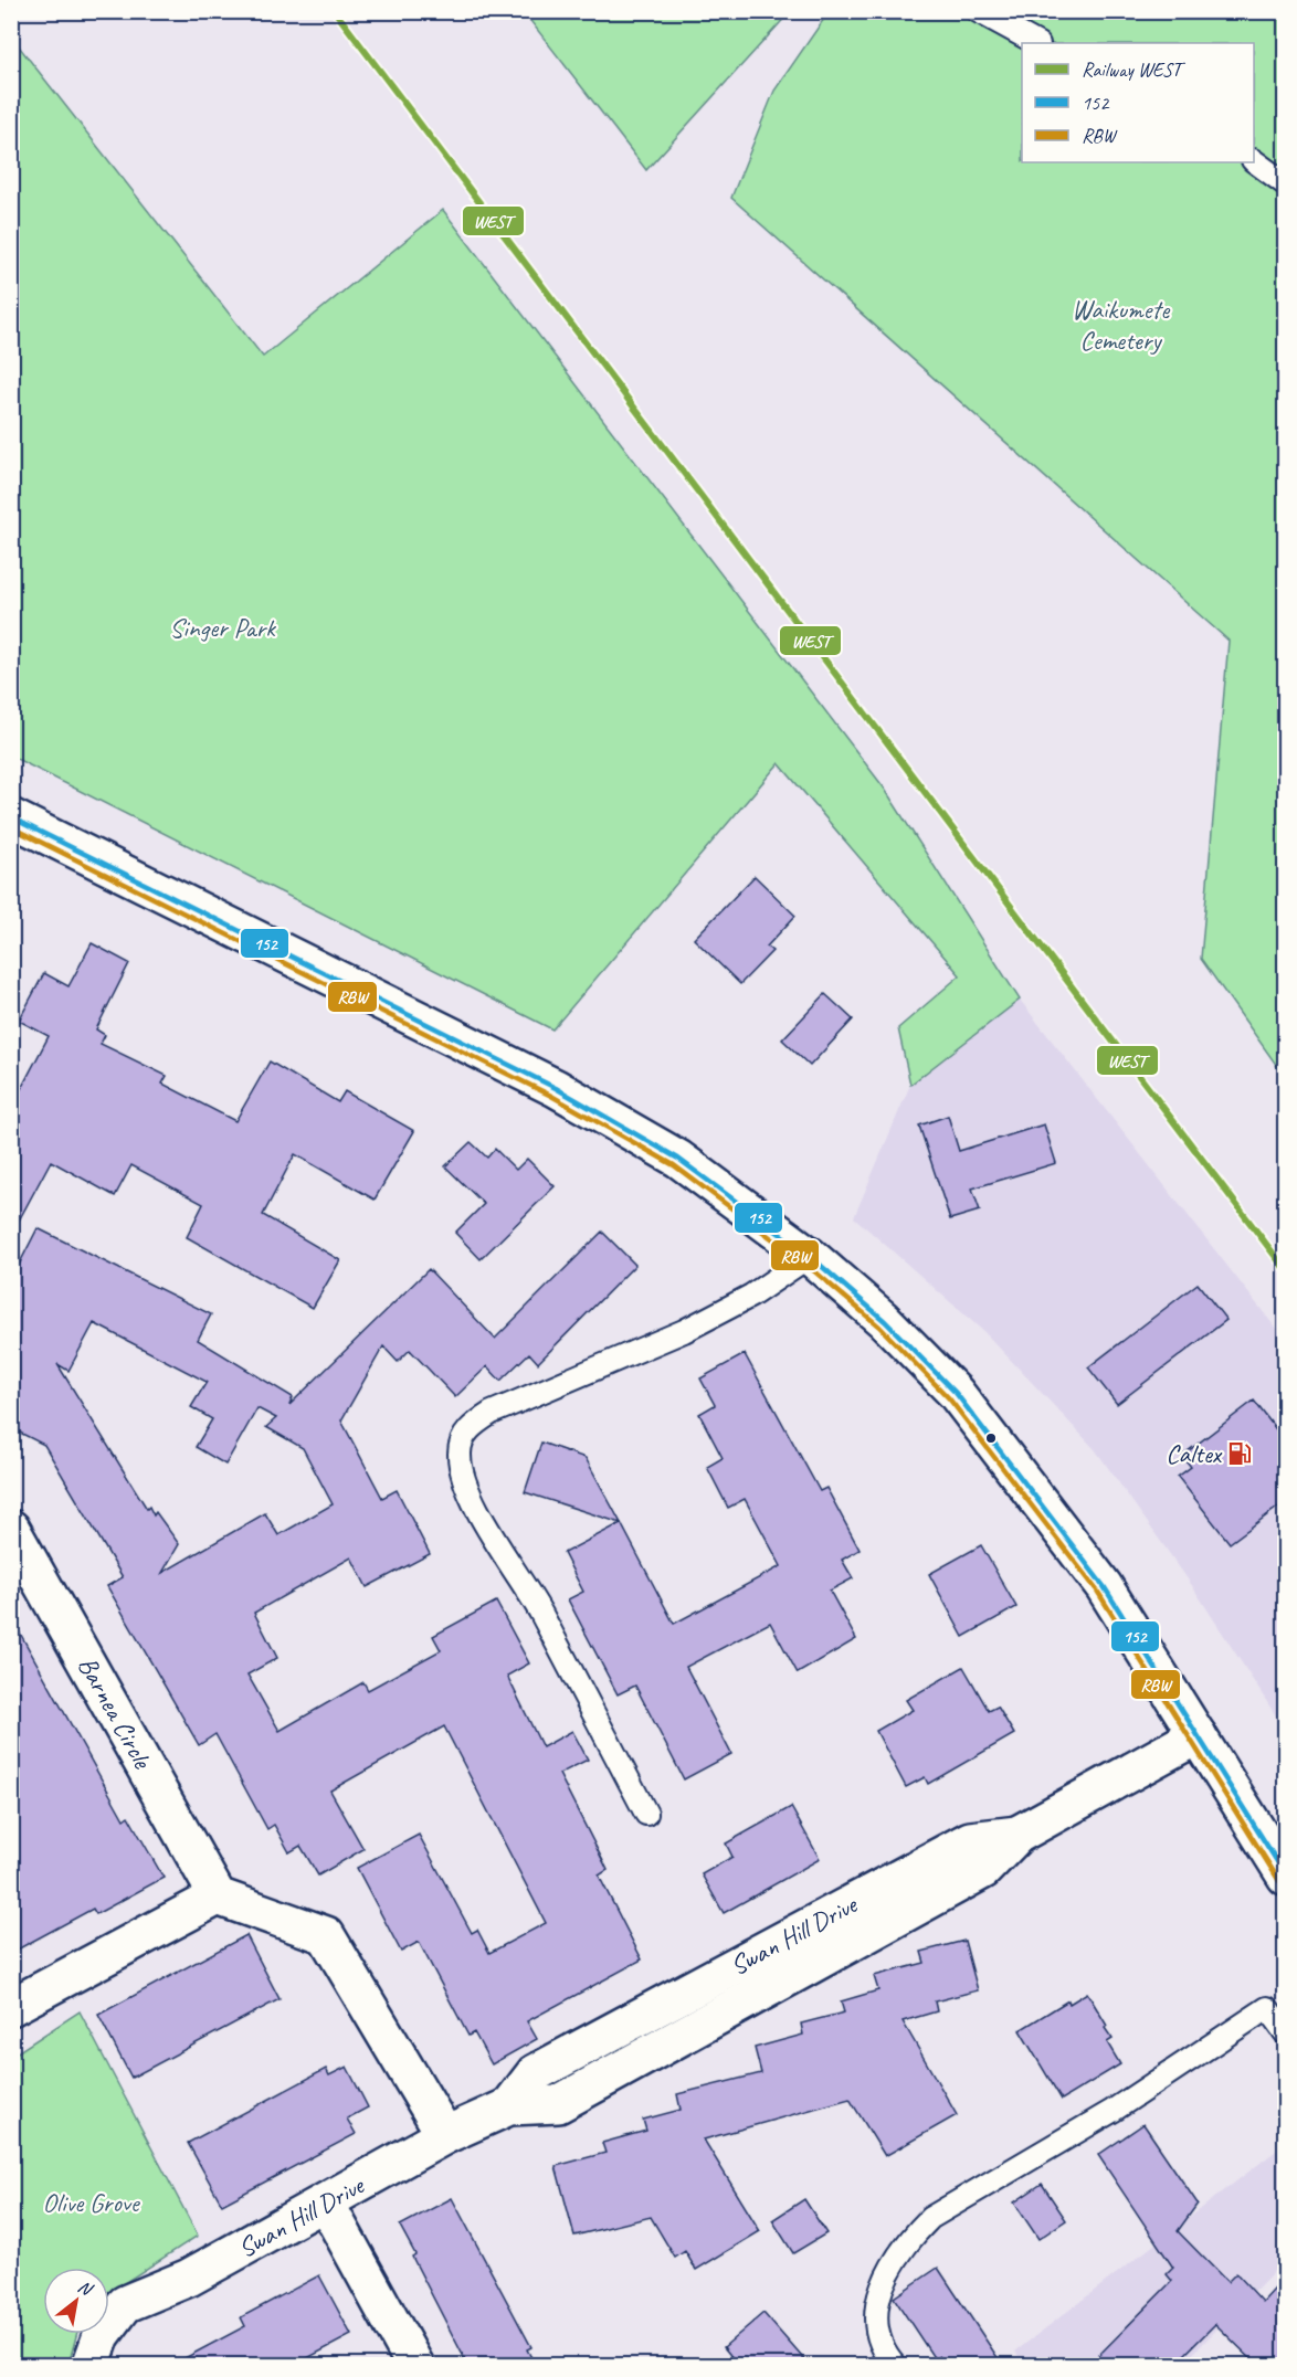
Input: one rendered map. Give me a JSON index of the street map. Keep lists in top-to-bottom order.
{
  "streets": {
    "street": ["Barnea Circle", "Swan Hill Drive"]
  },
  "parks": ["Waikumete Cemetery", "Singer Park", "Olive Grove"],
  "places": {
    "fuel station": ["Caltex"]
  },
  "lines": ["rail line WEST", "transit line 152", "transit line RBW"],
  "legend": ["Railway WEST", "152", "RBW"],
  "north": "top right"
}
